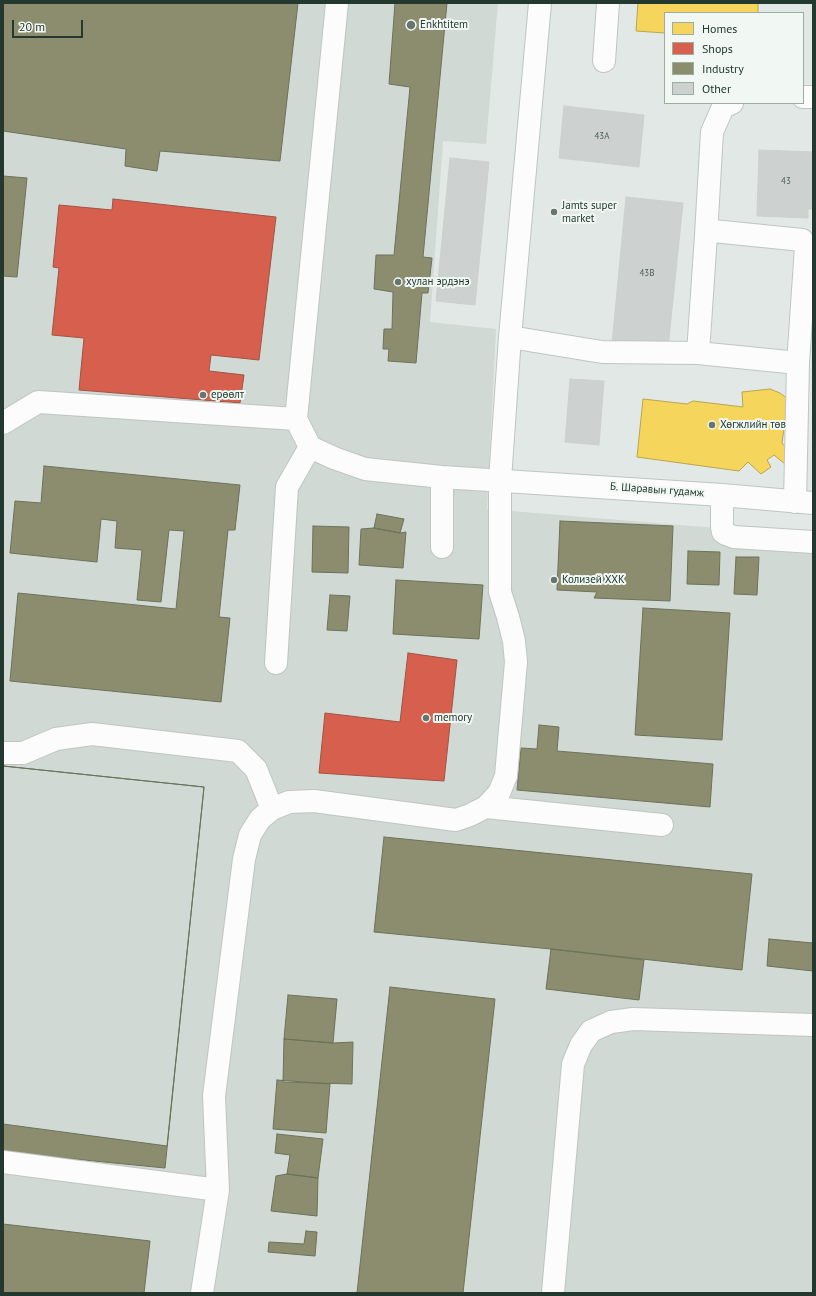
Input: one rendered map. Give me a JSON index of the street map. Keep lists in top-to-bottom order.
{
  "streets": {
    "street": ["Б. Шаравын гудамж"]
  },
  "places": [
    "Enkhtitem",
    "Jamts super market",
    "хулан эрдэнэ",
    "ерөөлт",
    "Хөгжлийн төв",
    "Колизей ХХК",
    "memory"
  ],
  "house_numbers": ["43А", "43", "43В"],
  "legend": [
    "Homes",
    "Shops",
    "Industry",
    "Other"
  ],
  "scale_bar": "20 m"
}
